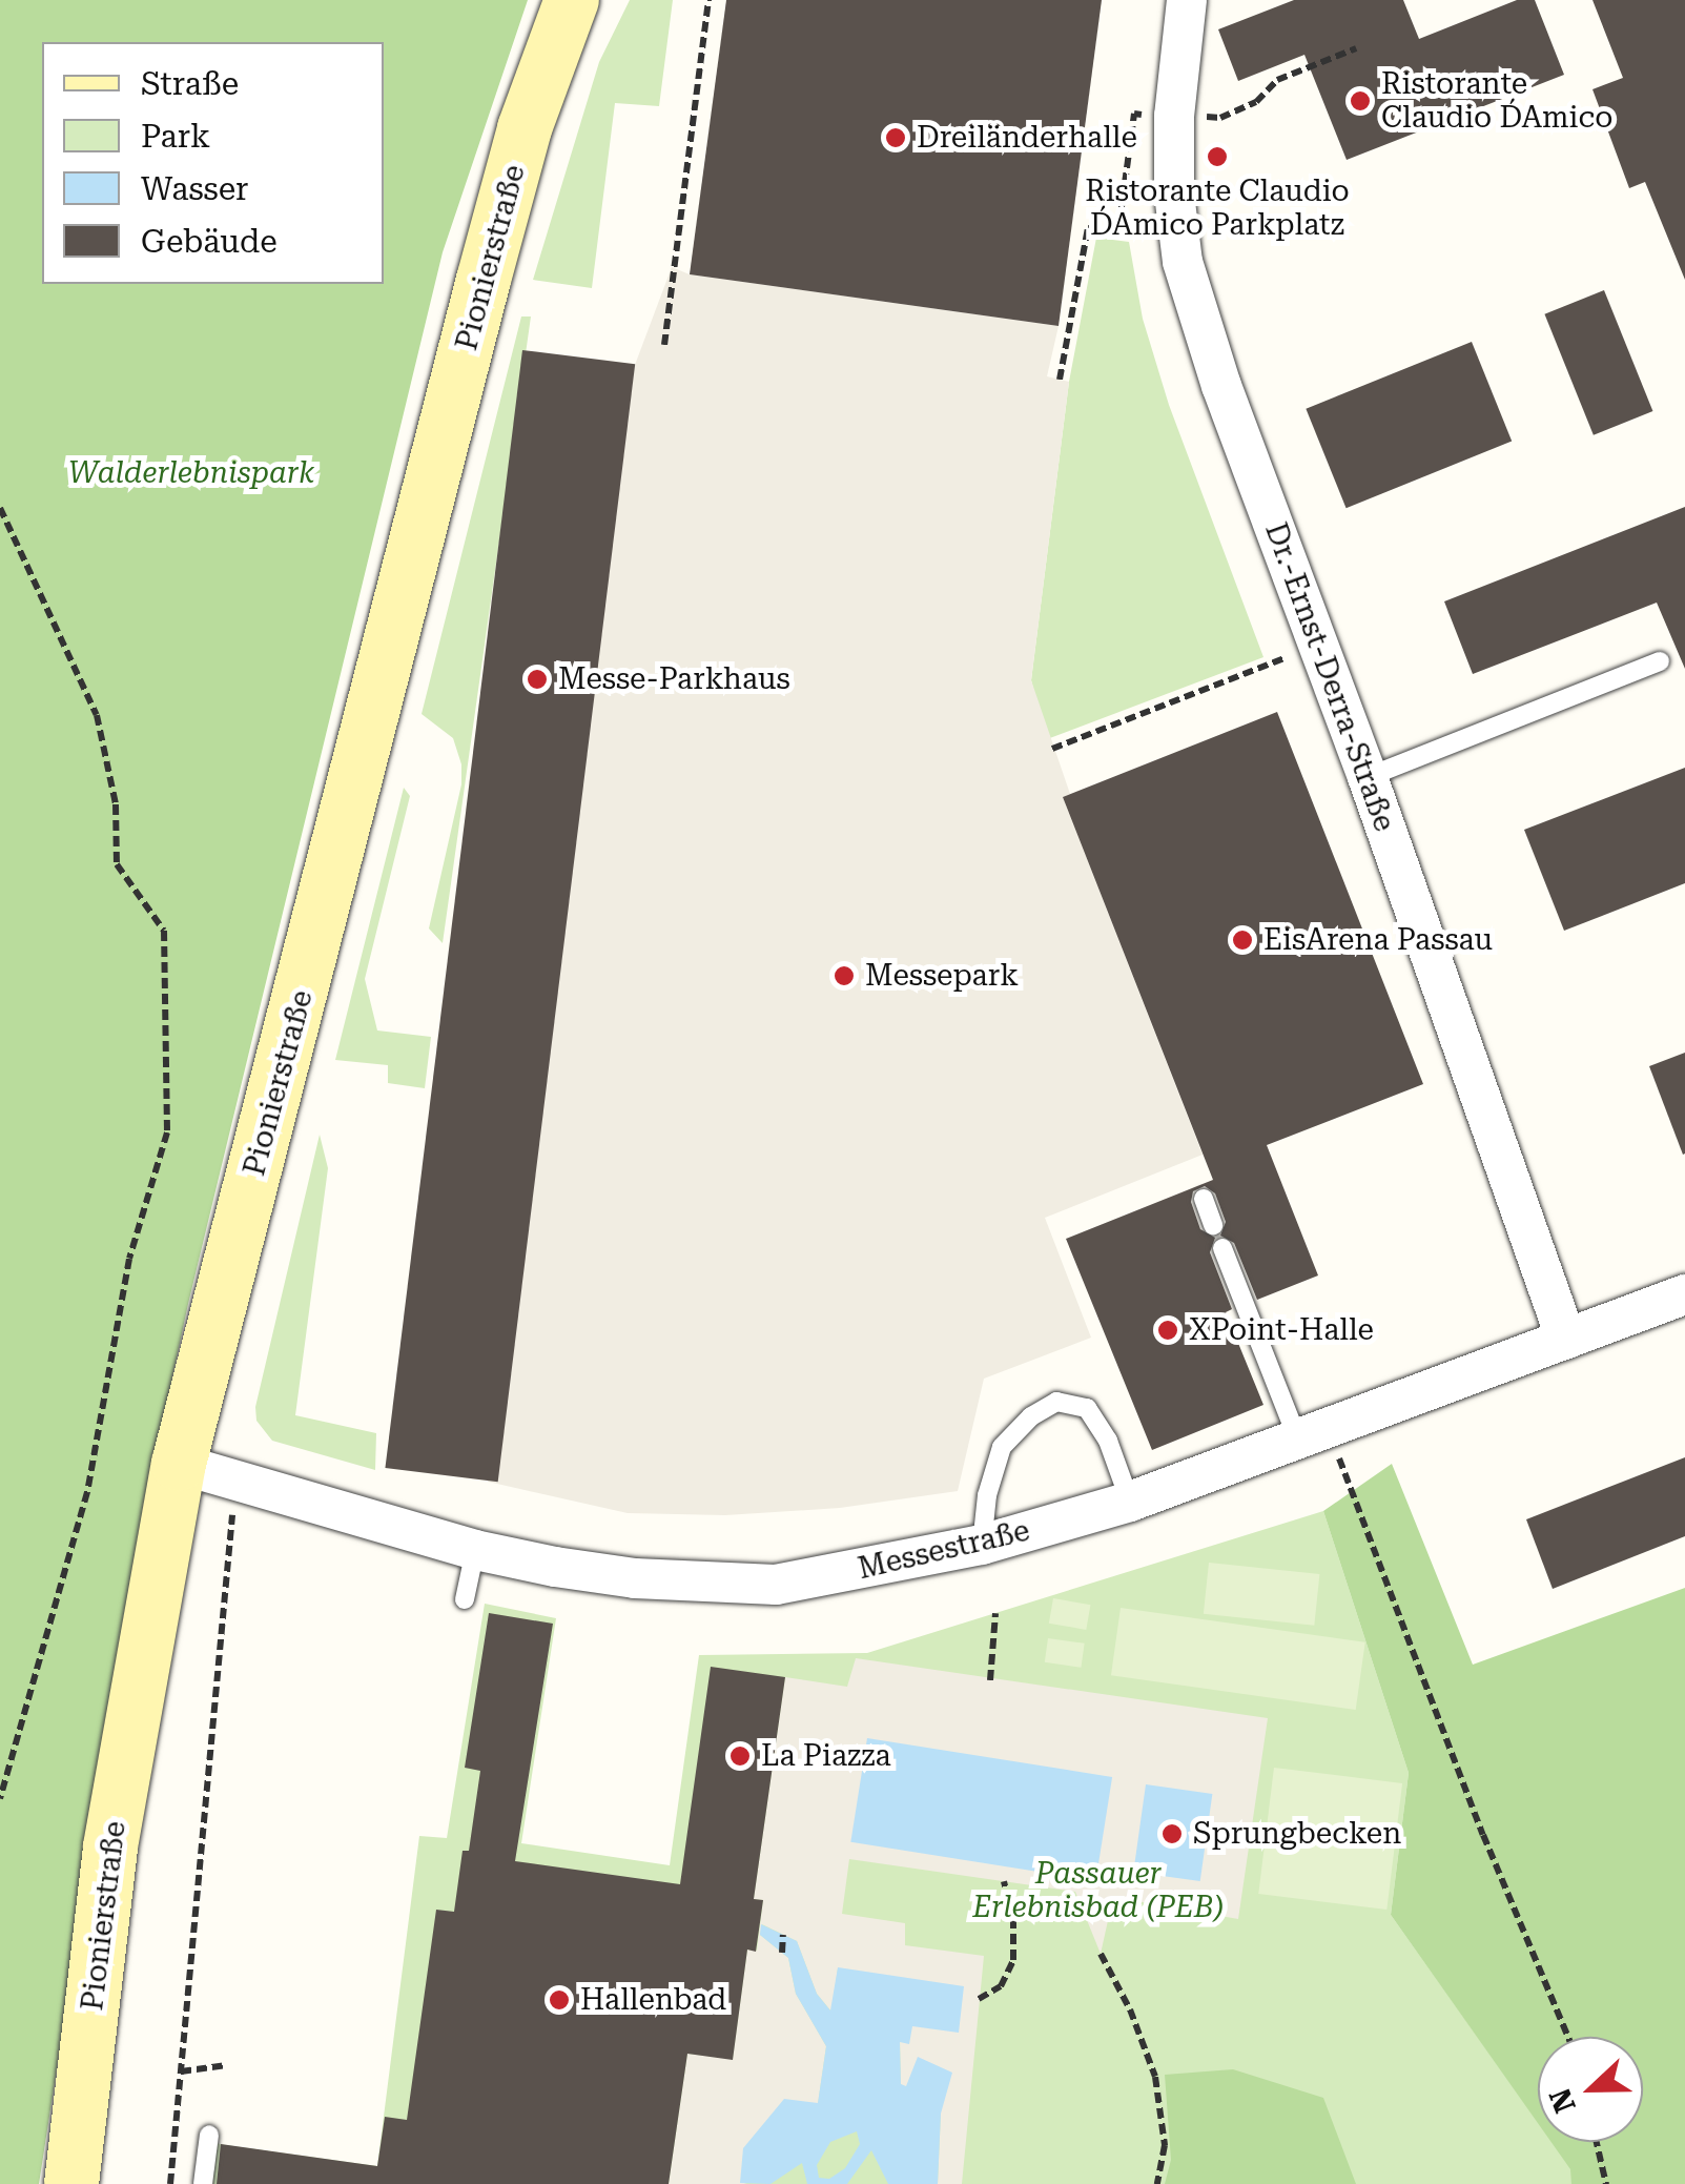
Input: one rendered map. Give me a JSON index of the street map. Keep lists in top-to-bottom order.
{
  "streets": {
    "main road": ["Pionierstraße"],
    "street": ["Dr.-Ernst-Derra-Straße", "Messestraße"]
  },
  "crossings": [
    ["Pionierstraße", "Messestraße"],
    ["Dr.-Ernst-Derra-Straße", "Messestraße"]
  ],
  "parks": ["Walderlebnispark", "Passauer Erlebnisbad (PEB)"],
  "places": [
    "Ristorante Claudio D´Amico",
    "Dreiländerhalle",
    "Ristorante Claudio D´Amico Parkplatz",
    "Messe-Parkhaus",
    "EisArena Passau",
    "Messepark",
    "XPoint-Halle",
    "La Piazza",
    "Sprungbecken",
    "Hallenbad"
  ],
  "legend": [
    "Straße",
    "Park",
    "Wasser",
    "Gebäude"
  ],
  "north": "left"
}
